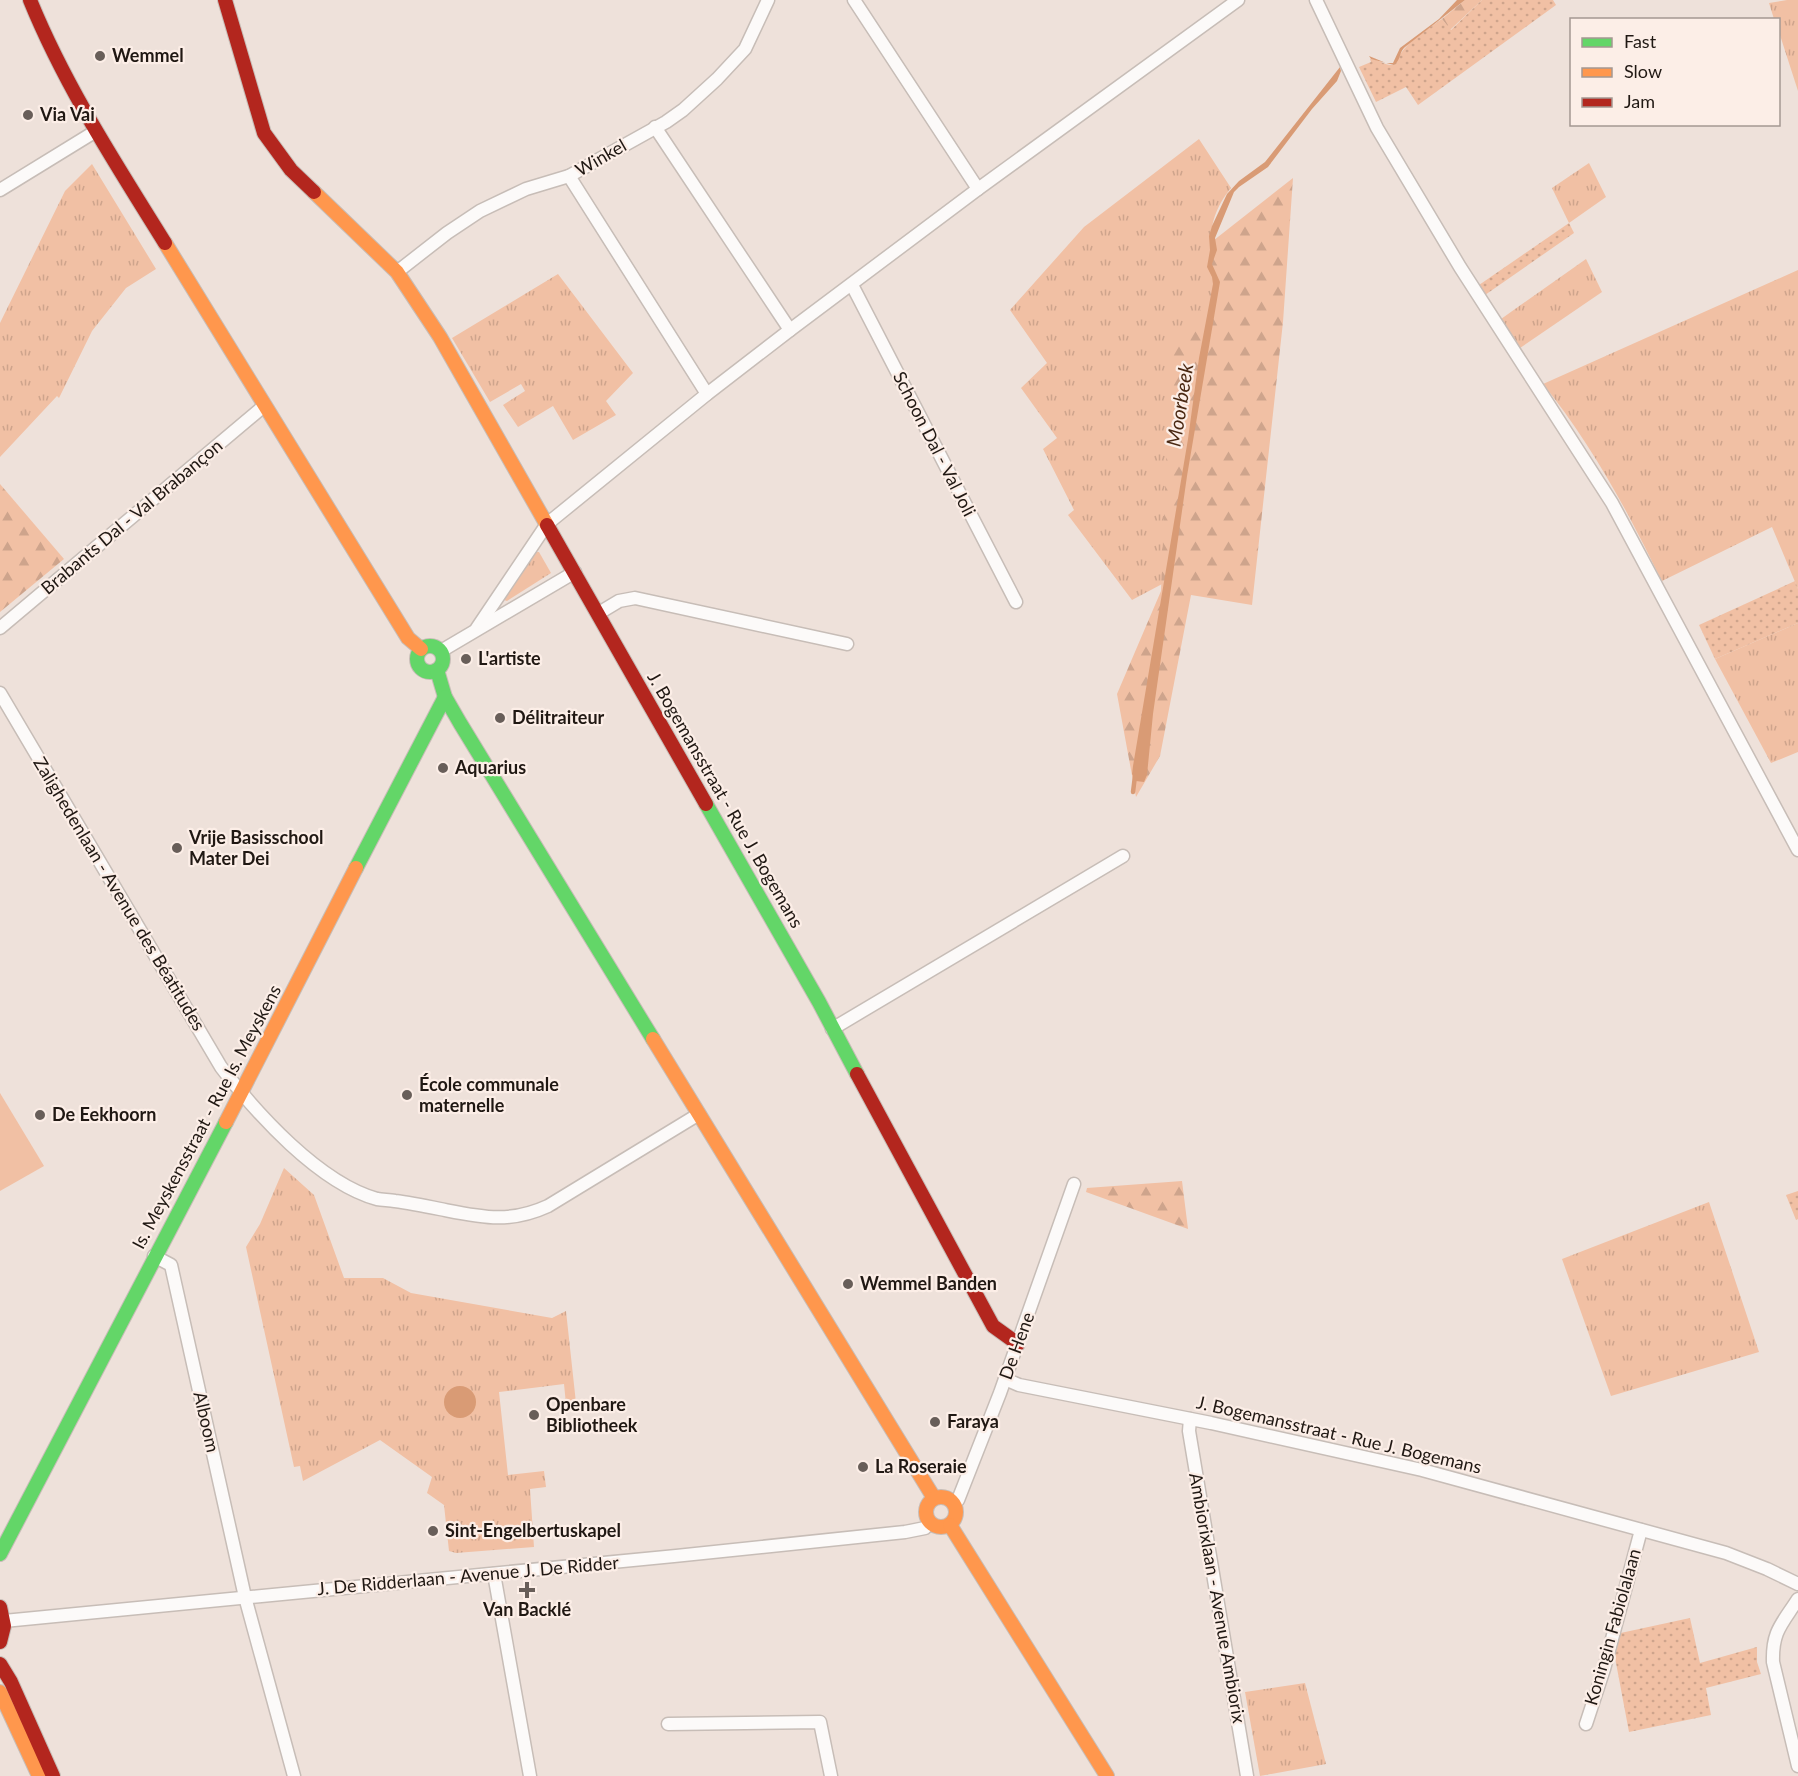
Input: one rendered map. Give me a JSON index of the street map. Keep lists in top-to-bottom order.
{
  "streets": {
    "street": [
      "Winkel",
      "Schoon Dal - Val Joli",
      "Brabants Dal - Val Brabançon",
      "J. Bogemansstraat - Rue J. Bogemans",
      "Zalighedenlaan - Avenue des Béatitudes",
      "Is. Meyskensstraat - Rue Is. Meyskens",
      "De Hene",
      "Alboom",
      "J. De Ridderlaan - Avenue J. De Ridder",
      "Ambiorixlaan - Avenue Ambiorix",
      "Koningin Fabiolalaan"
    ]
  },
  "crossings": [
    ["Winkel", "J. Bogemansstraat - Rue J. Bogemans"],
    ["J. Bogemansstraat - Rue J. Bogemans", "De Hene"],
    ["J. Bogemansstraat - Rue J. Bogemans", "Ambiorixlaan - Avenue Ambiorix"],
    ["J. Bogemansstraat - Rue J. Bogemans", "Koningin Fabiolalaan"],
    ["Zalighedenlaan - Avenue des Béatitudes", "Is. Meyskensstraat - Rue Is. Meyskens"],
    ["Is. Meyskensstraat - Rue Is. Meyskens", "Alboom"],
    ["De Hene", "J. De Ridderlaan - Avenue J. De Ridder"],
    ["Alboom", "J. De Ridderlaan - Avenue J. De Ridder"]
  ],
  "water": ["Moorbeek"],
  "places": {
    "other": [
      "Wemmel",
      "Via Vai",
      "L'artiste",
      "Délitraiteur",
      "Aquarius",
      "Vrije Basisschool Mater Dei",
      "École communale maternelle",
      "De Eekhoorn",
      "Wemmel Banden",
      "Openbare Bibliotheek",
      "Faraya",
      "La Roseraie",
      "Sint-Engelbertuskapel"
    ],
    "health": ["Van Backlé"]
  },
  "legend": ["Fast", "Slow", "Jam"]
}
